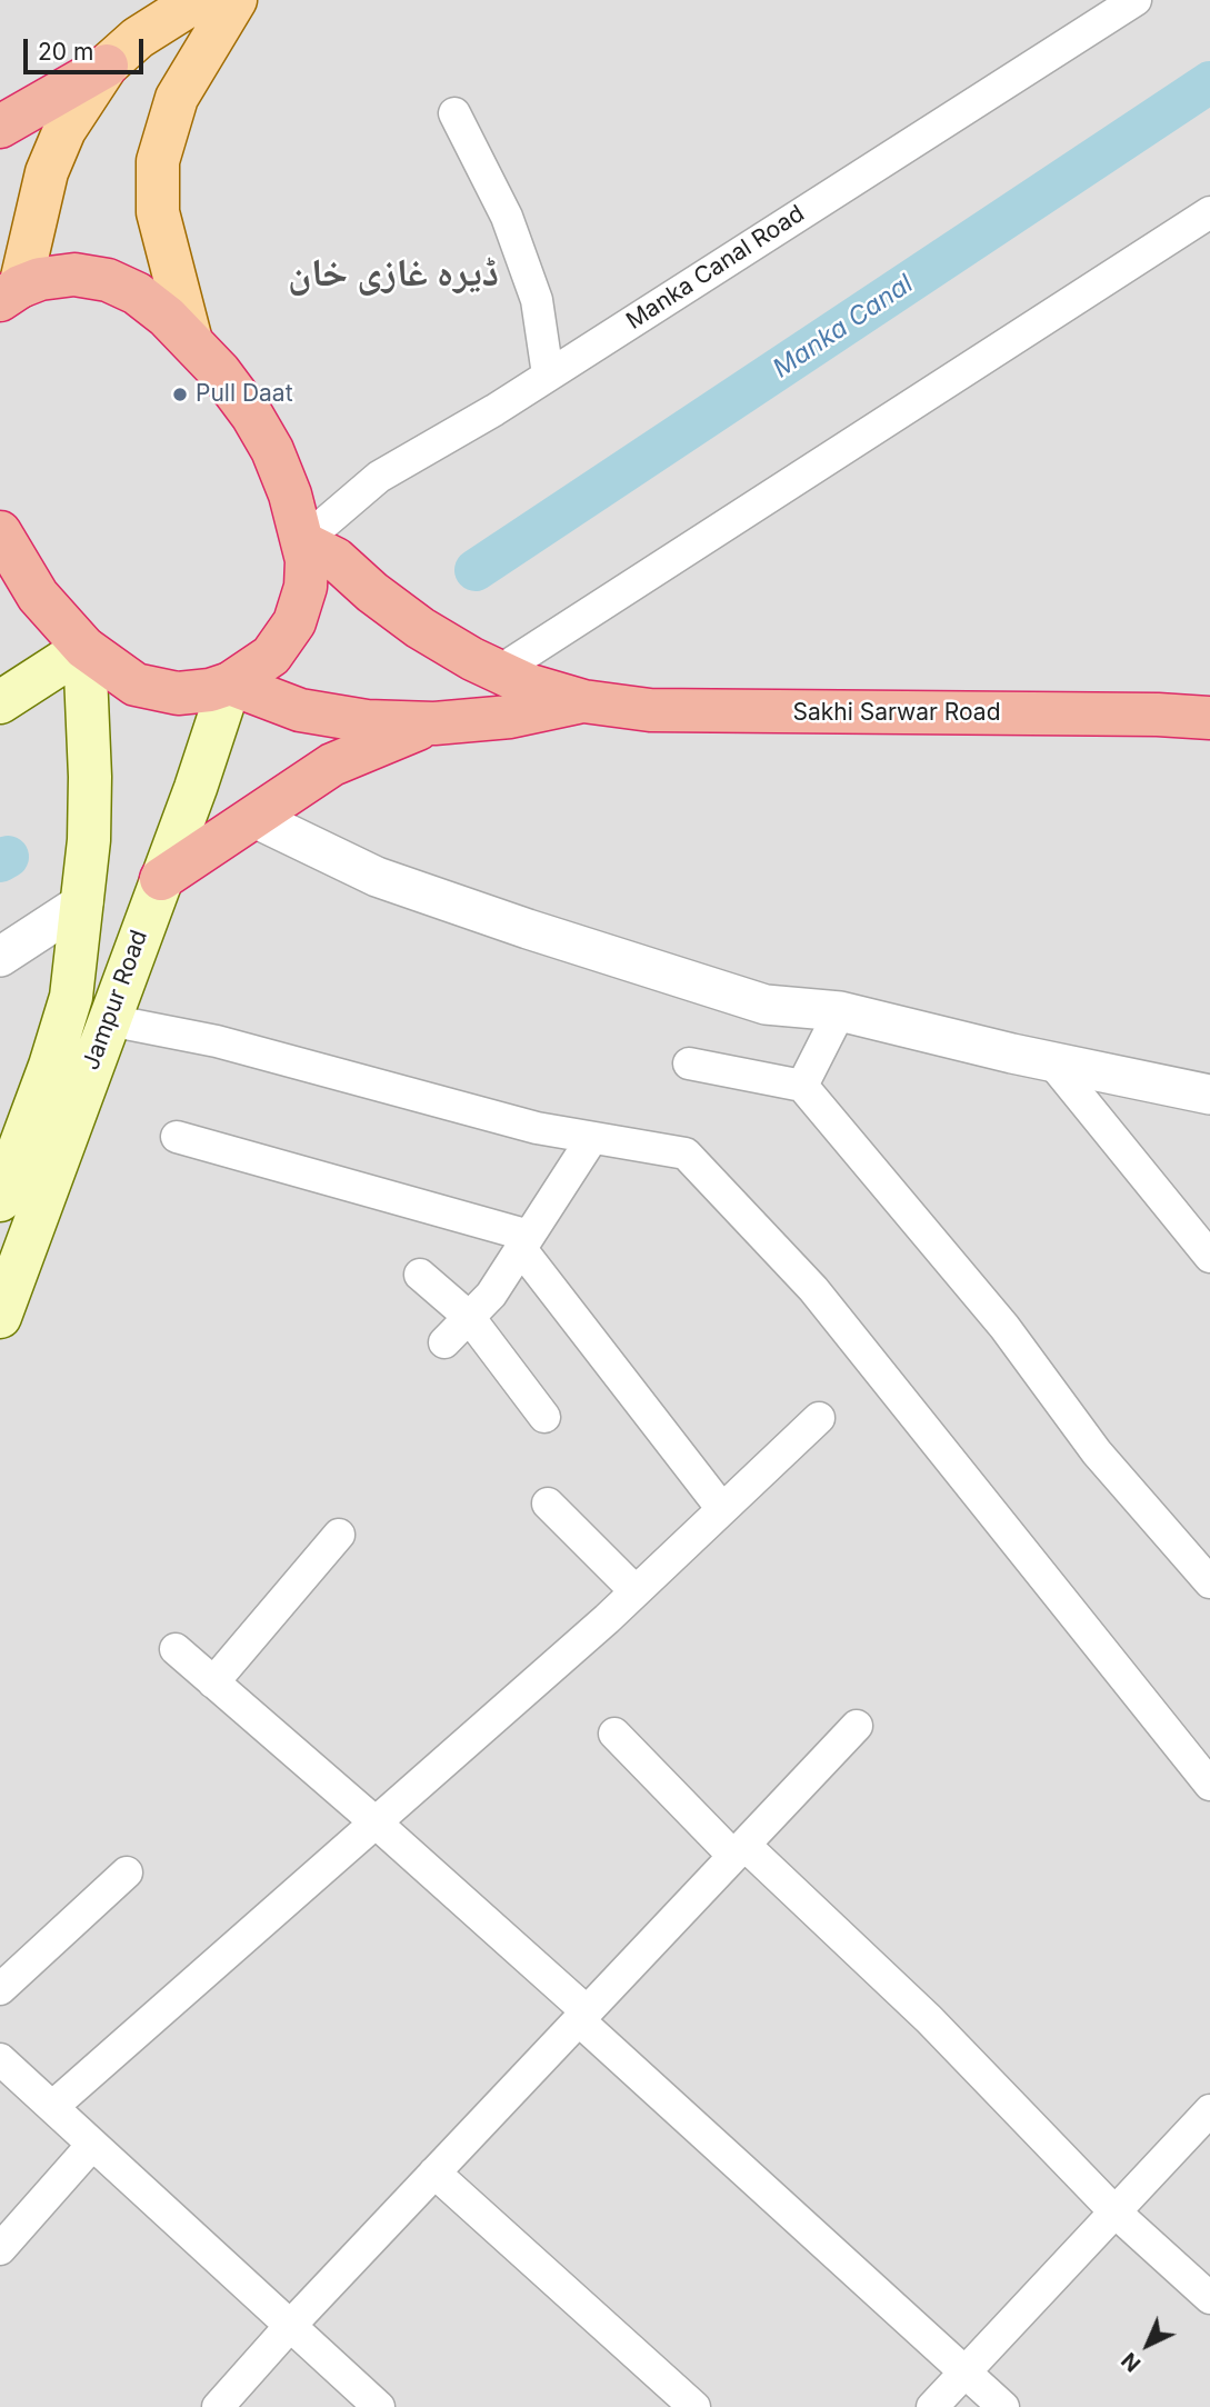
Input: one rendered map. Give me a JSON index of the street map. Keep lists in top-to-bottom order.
{
  "streets": {
    "highway": ["Sakhi Sarwar Road"],
    "main road": ["Jampur Road"],
    "street": ["Manka Canal Road"]
  },
  "crossings": [
    ["Manka Canal Road", "Sakhi Sarwar Road"],
    ["Sakhi Sarwar Road", "Jampur Road"]
  ],
  "districts": ["ڈیرہ غازی خان"],
  "water": ["Manka Canal"],
  "places": ["Pull Daat"],
  "scale_bar": "20 m",
  "north": "bottom left"
}
